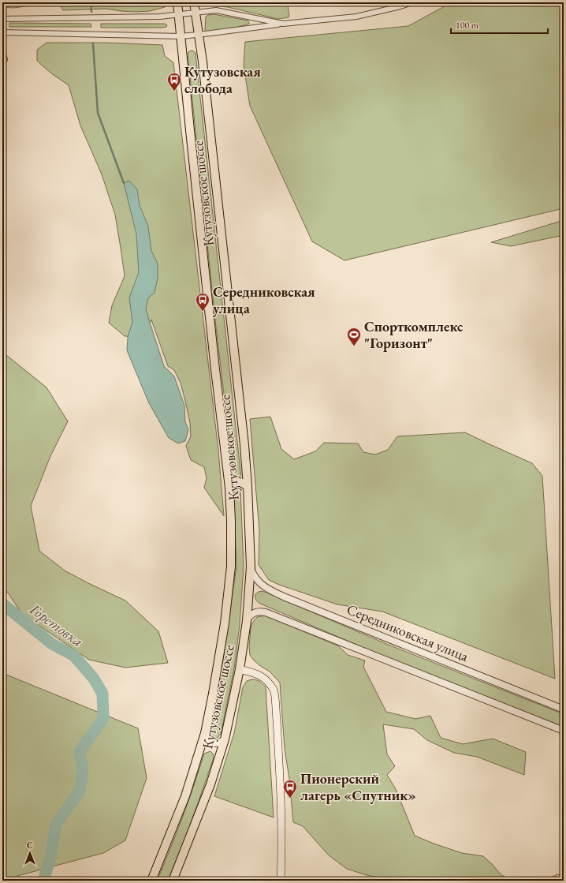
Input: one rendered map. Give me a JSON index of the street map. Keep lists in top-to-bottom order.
{
  "streets": {
    "main road": ["Кутузовское шоссе"],
    "street": ["Середниковская улица"]
  },
  "crossings": [
    ["Кутузовское шоссе", "Середниковская улица"]
  ],
  "water": ["Горетовка"],
  "places": {
    "bus stop": ["Кутузовская слобода", "Середниковская улица", "Пионерский лагерь «Спутник»"],
    "sports": ["Спорткомплекс \"Горизонт\""]
  },
  "scale_bar": "100 m",
  "north": "top"
}
